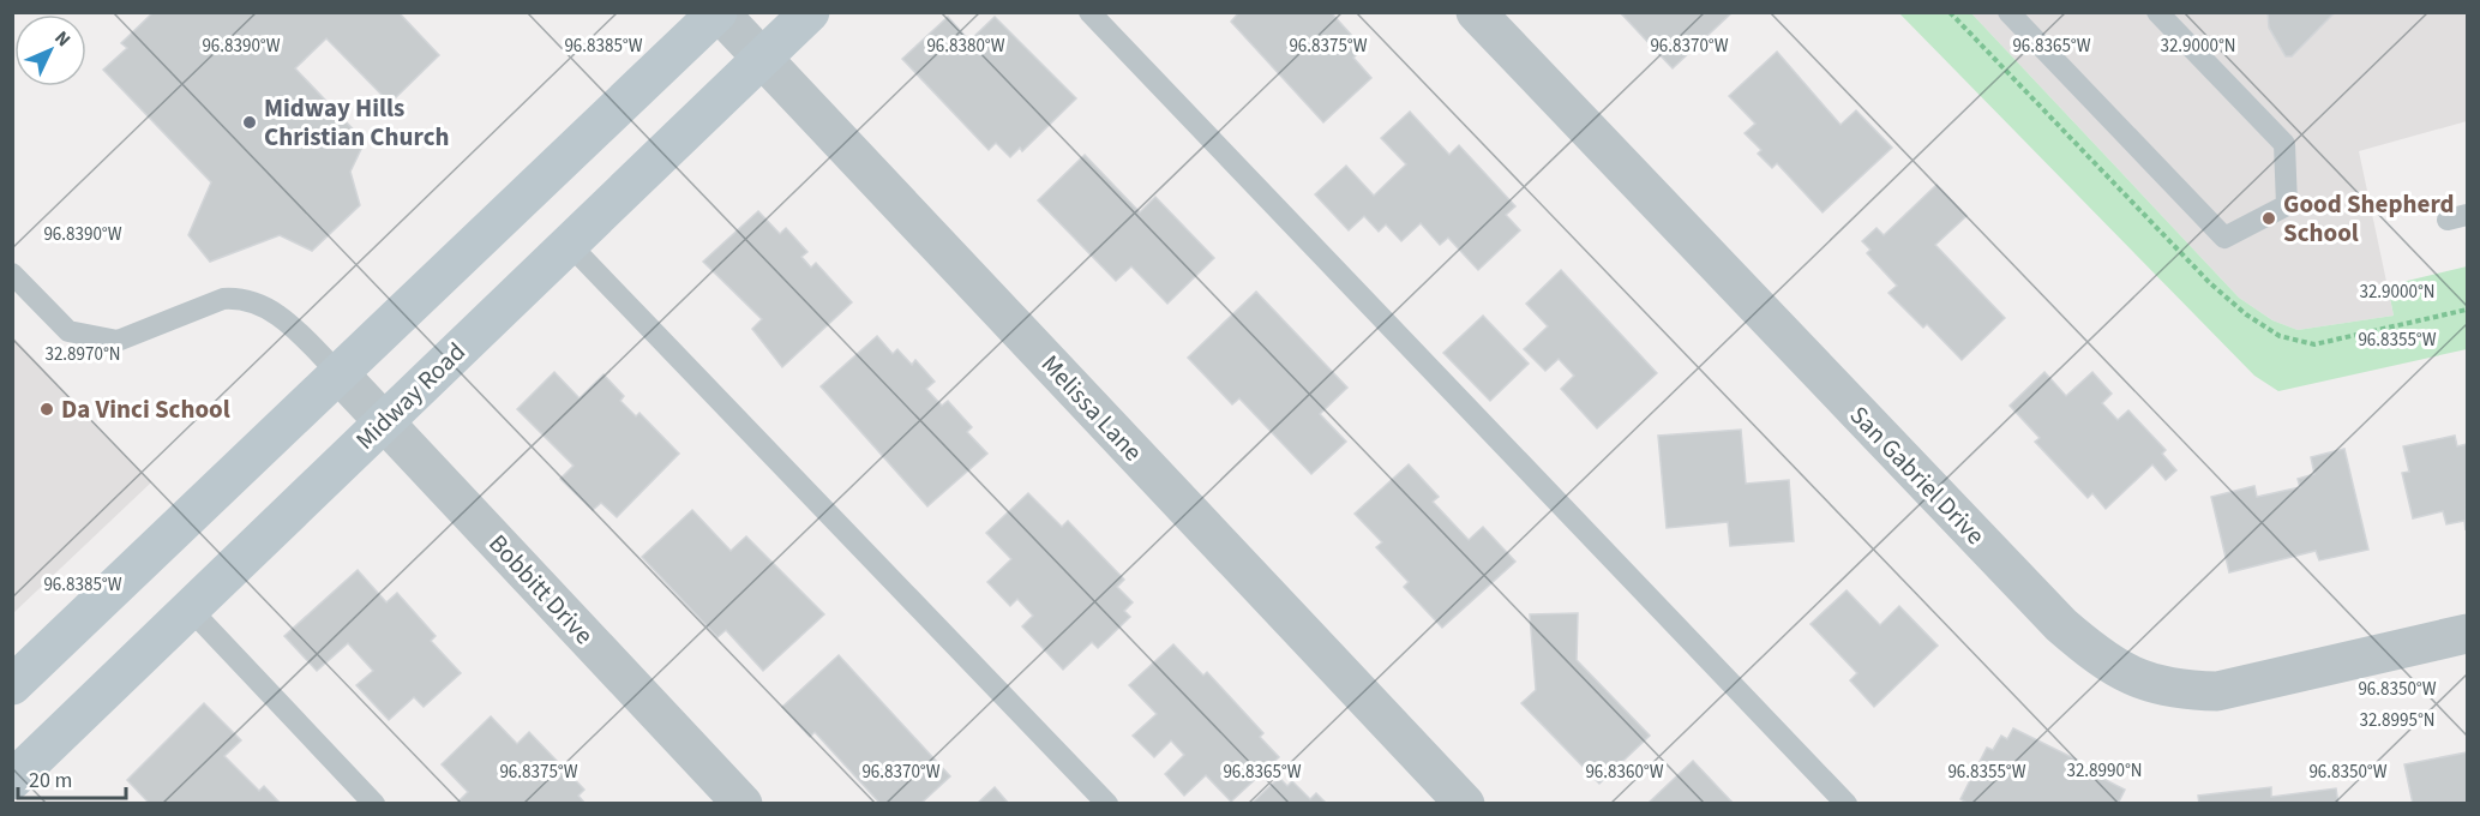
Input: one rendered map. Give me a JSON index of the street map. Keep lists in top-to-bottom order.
{
  "streets": {
    "main road": ["Midway Road"],
    "street": ["Melissa Lane", "San Gabriel Drive", "Bobbitt Drive"]
  },
  "crossings": [
    ["Midway Road", "Melissa Lane"],
    ["Midway Road", "Bobbitt Drive"]
  ],
  "places": ["Midway Hills Christian Church", "Good Shepherd School", "Da Vinci School"],
  "scale_bar": "20 m",
  "north": "top right",
  "coordinates": [
    "96.8390°W",
    "96.8385°W",
    "96.8380°W",
    "96.8375°W",
    "96.8370°W",
    "96.8365°W",
    "32.9000°N",
    "96.8355°W",
    "32.8970°N",
    "96.8350°W",
    "32.8995°N",
    "32.8990°N",
    "96.8360°W"
  ]
}
